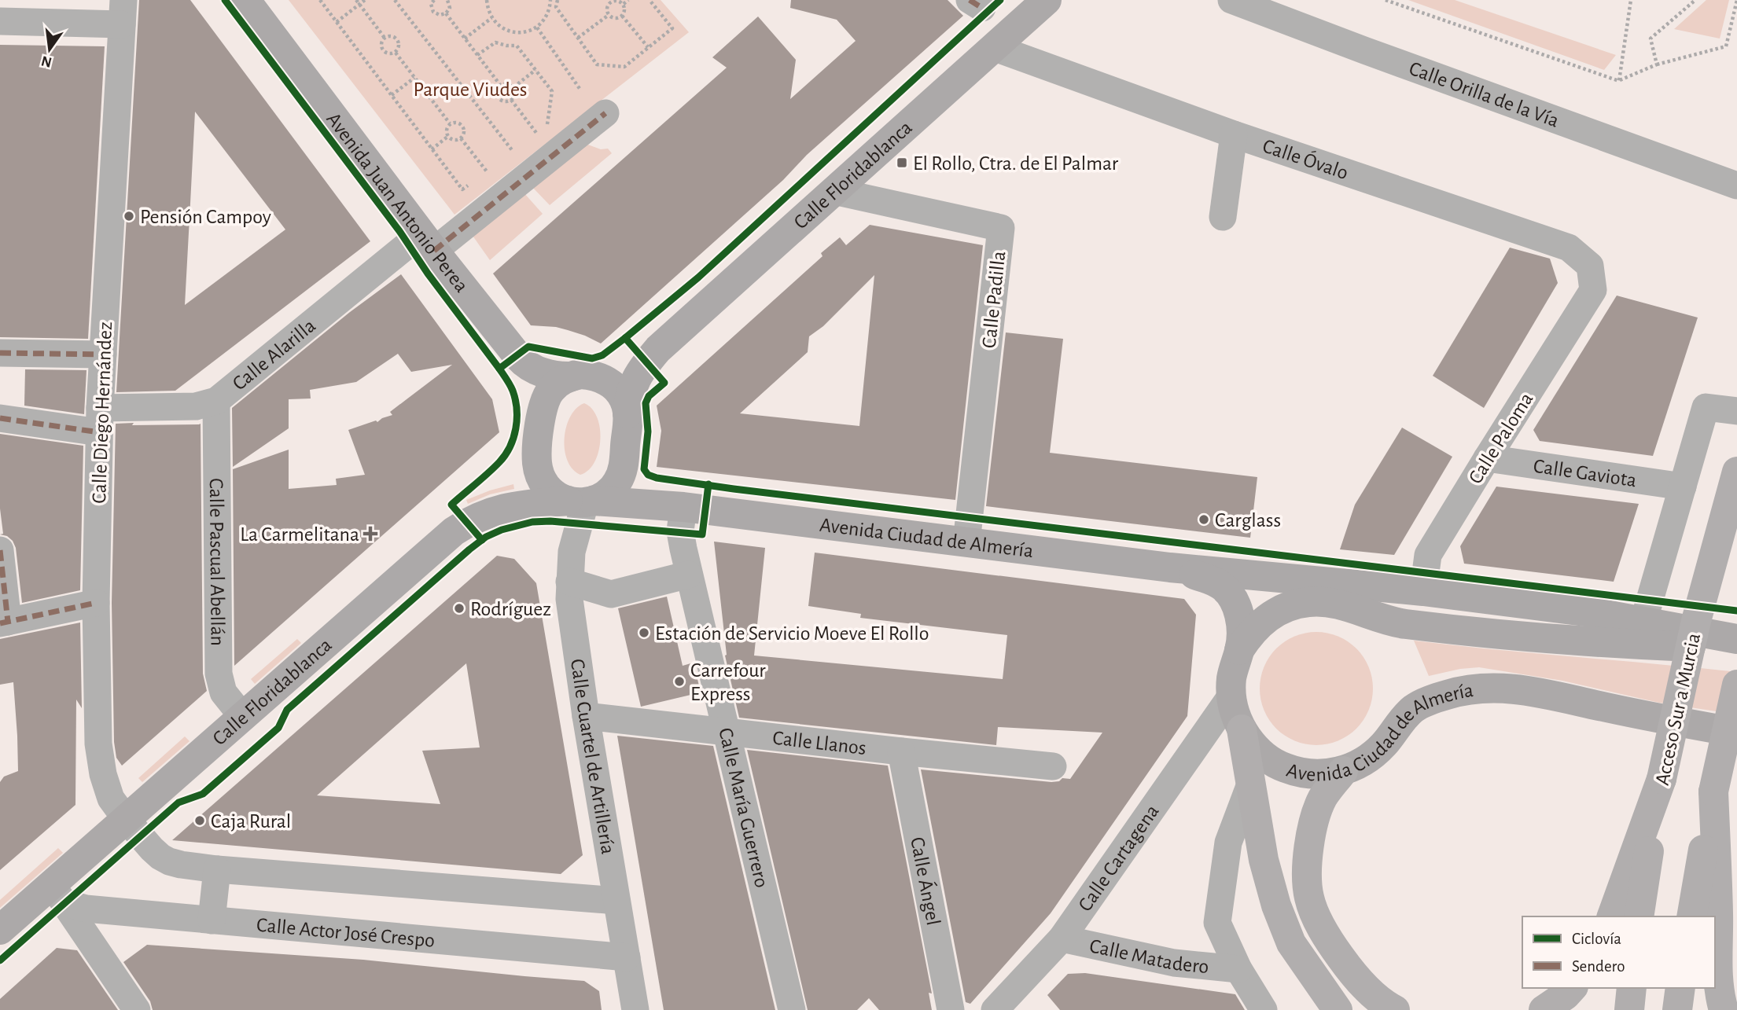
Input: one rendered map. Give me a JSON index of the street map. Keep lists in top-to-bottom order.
{
  "streets": {
    "highway": ["Acceso Sur a Murcia"],
    "main road": ["Calle Floridablanca", "Avenida Juan Antonio Perea", "Avenida Ciudad de Almería"],
    "street": [
      "Calle Orilla de la Vía",
      "Calle Óvalo",
      "Calle Padilla",
      "Calle Alarilla",
      "Calle Diego Hernández",
      "Calle Paloma",
      "Calle Gaviota",
      "Calle Pascual Abellán",
      "Calle Llanos",
      "Calle Cuartel de Artillería",
      "Calle María Guerrero",
      "Calle Cartagena",
      "Calle Ángel",
      "Calle Actor José Crespo",
      "Calle Matadero"
    ]
  },
  "crossings": [
    ["Calle Óvalo", "Calle Floridablanca"],
    ["Calle Óvalo", "Calle Paloma"],
    ["Calle Floridablanca", "Avenida Juan Antonio Perea"],
    ["Calle Floridablanca", "Calle Padilla"],
    ["Calle Floridablanca", "Calle Diego Hernández"],
    ["Calle Floridablanca", "Avenida Ciudad de Almería"],
    ["Calle Floridablanca", "Calle Pascual Abellán"],
    ["Calle Floridablanca", "Calle Cuartel de Artillería"],
    ["Calle Floridablanca", "Calle Actor José Crespo"],
    ["Avenida Juan Antonio Perea", "Calle Alarilla"],
    ["Avenida Juan Antonio Perea", "Avenida Ciudad de Almería"],
    ["Avenida Juan Antonio Perea", "Calle Cuartel de Artillería"],
    ["Calle Padilla", "Avenida Ciudad de Almería"],
    ["Calle Alarilla", "Calle Diego Hernández"],
    ["Calle Alarilla", "Calle Pascual Abellán"],
    ["Calle Paloma", "Calle Gaviota"],
    ["Calle Paloma", "Avenida Ciudad de Almería"],
    ["Avenida Ciudad de Almería", "Calle Cuartel de Artillería"],
    ["Avenida Ciudad de Almería", "Calle María Guerrero"],
    ["Avenida Ciudad de Almería", "Calle Cartagena"],
    ["Calle Llanos", "Calle Cuartel de Artillería"],
    ["Calle Llanos", "Calle María Guerrero"],
    ["Calle Llanos", "Calle Ángel"],
    ["Calle Cuartel de Artillería", "Calle Actor José Crespo"],
    ["Calle Cartagena", "Calle Matadero"]
  ],
  "parks": ["Parque Viudes"],
  "places": {
    "transit": ["El Rollo, Ctra. de El Palmar"],
    "other": [
      "Pensión Campoy",
      "Carglass",
      "Rodríguez",
      "Estación de Servicio Moeve El Rollo",
      "Carrefour Express",
      "Caja Rural"
    ],
    "health": ["La Carmelitana"]
  },
  "legend": ["Ciclovía", "Sendero"],
  "north": "bottom"
}
